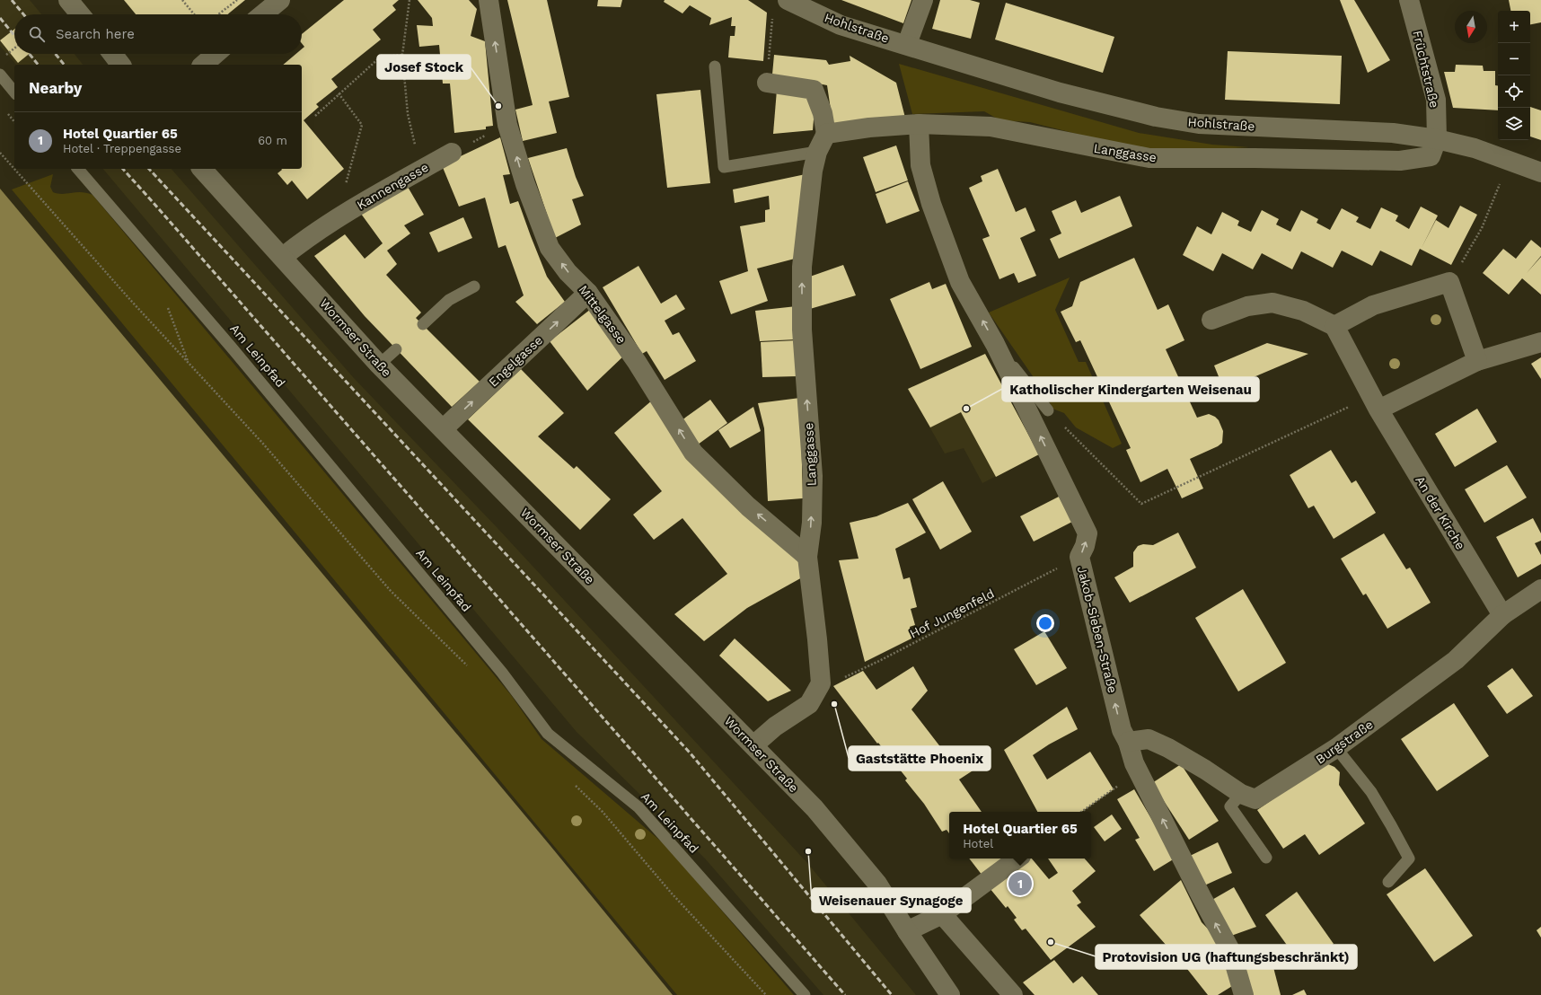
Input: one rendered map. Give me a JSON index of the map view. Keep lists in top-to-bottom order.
{
  "streets": {
    "street": [
      "Hohlstraße",
      "Früchtstraße",
      "Langgasse",
      "Kannengasse",
      "Mittelgasse",
      "Wormser Straße",
      "Engelgasse",
      "An der Kirche",
      "Jakob-Sieben-Straße",
      "Burgstraße"
    ],
    "lane": ["Am Leinpfad"],
    "path": ["Hof Jungenfeld"]
  },
  "crossings": [
    ["Hohlstraße", "Früchtstraße"],
    ["Hohlstraße", "Langgasse"],
    ["Früchtstraße", "Langgasse"],
    ["Langgasse", "Mittelgasse"],
    ["Langgasse", "Wormser Straße"],
    ["Langgasse", "Jakob-Sieben-Straße"],
    ["Kannengasse", "Wormser Straße"],
    ["Mittelgasse", "Engelgasse"],
    ["Wormser Straße", "Engelgasse"],
    ["An der Kirche", "Burgstraße"],
    ["Hof Jungenfeld", "Jakob-Sieben-Straße"],
    ["Jakob-Sieben-Straße", "Burgstraße"]
  ],
  "one_way": ["Mittelgasse", "Engelgasse", "Jakob-Sieben-Straße"],
  "places": [
    "Josef Stock",
    "Katholischer Kindergarten Weisenau",
    "Gaststätte Phoenix",
    "Weisenauer Synagoge",
    "Protovision UG (haftungsbeschränkt)"
  ],
  "north": "bottom",
  "page": {
    "map_buttons": ["+", "−"],
    "search": "Search here",
    "heading": "Nearby",
    "list": [
      {
        "mark": "1",
        "name": "Hotel Quartier 65",
        "note": "Hotel · Treppengasse",
        "value": "60 m"
      }
    ],
    "popup": ["Hotel Quartier 65", "Hotel"],
    "pins": "1"
  }
}
